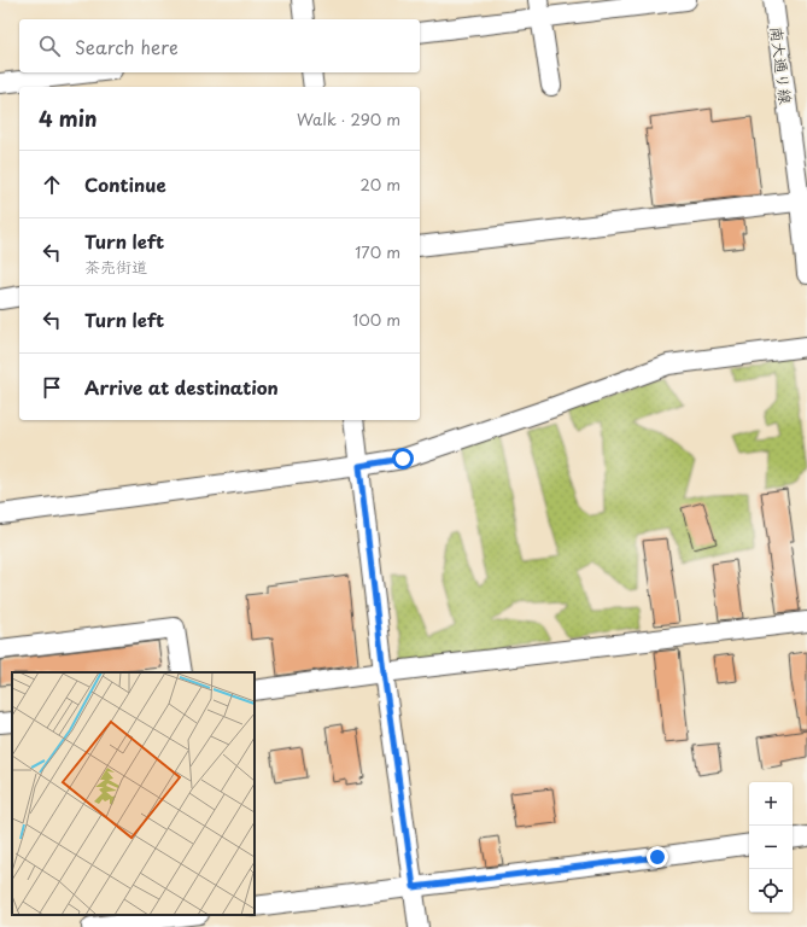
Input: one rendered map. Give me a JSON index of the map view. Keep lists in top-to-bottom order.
{
  "streets": {
    "street": ["南大通り線"]
  },
  "page": {
    "search": "Search here",
    "heading": ["4 min", "Walk · 290 m"],
    "list": [
      ["Continue", "20 m"],
      ["Turn left", "茶売街道", "170 m"],
      ["Turn left", "100 m"],
      "Arrive at destination"
    ],
    "map_buttons": ["+", "−"]
  }
}
